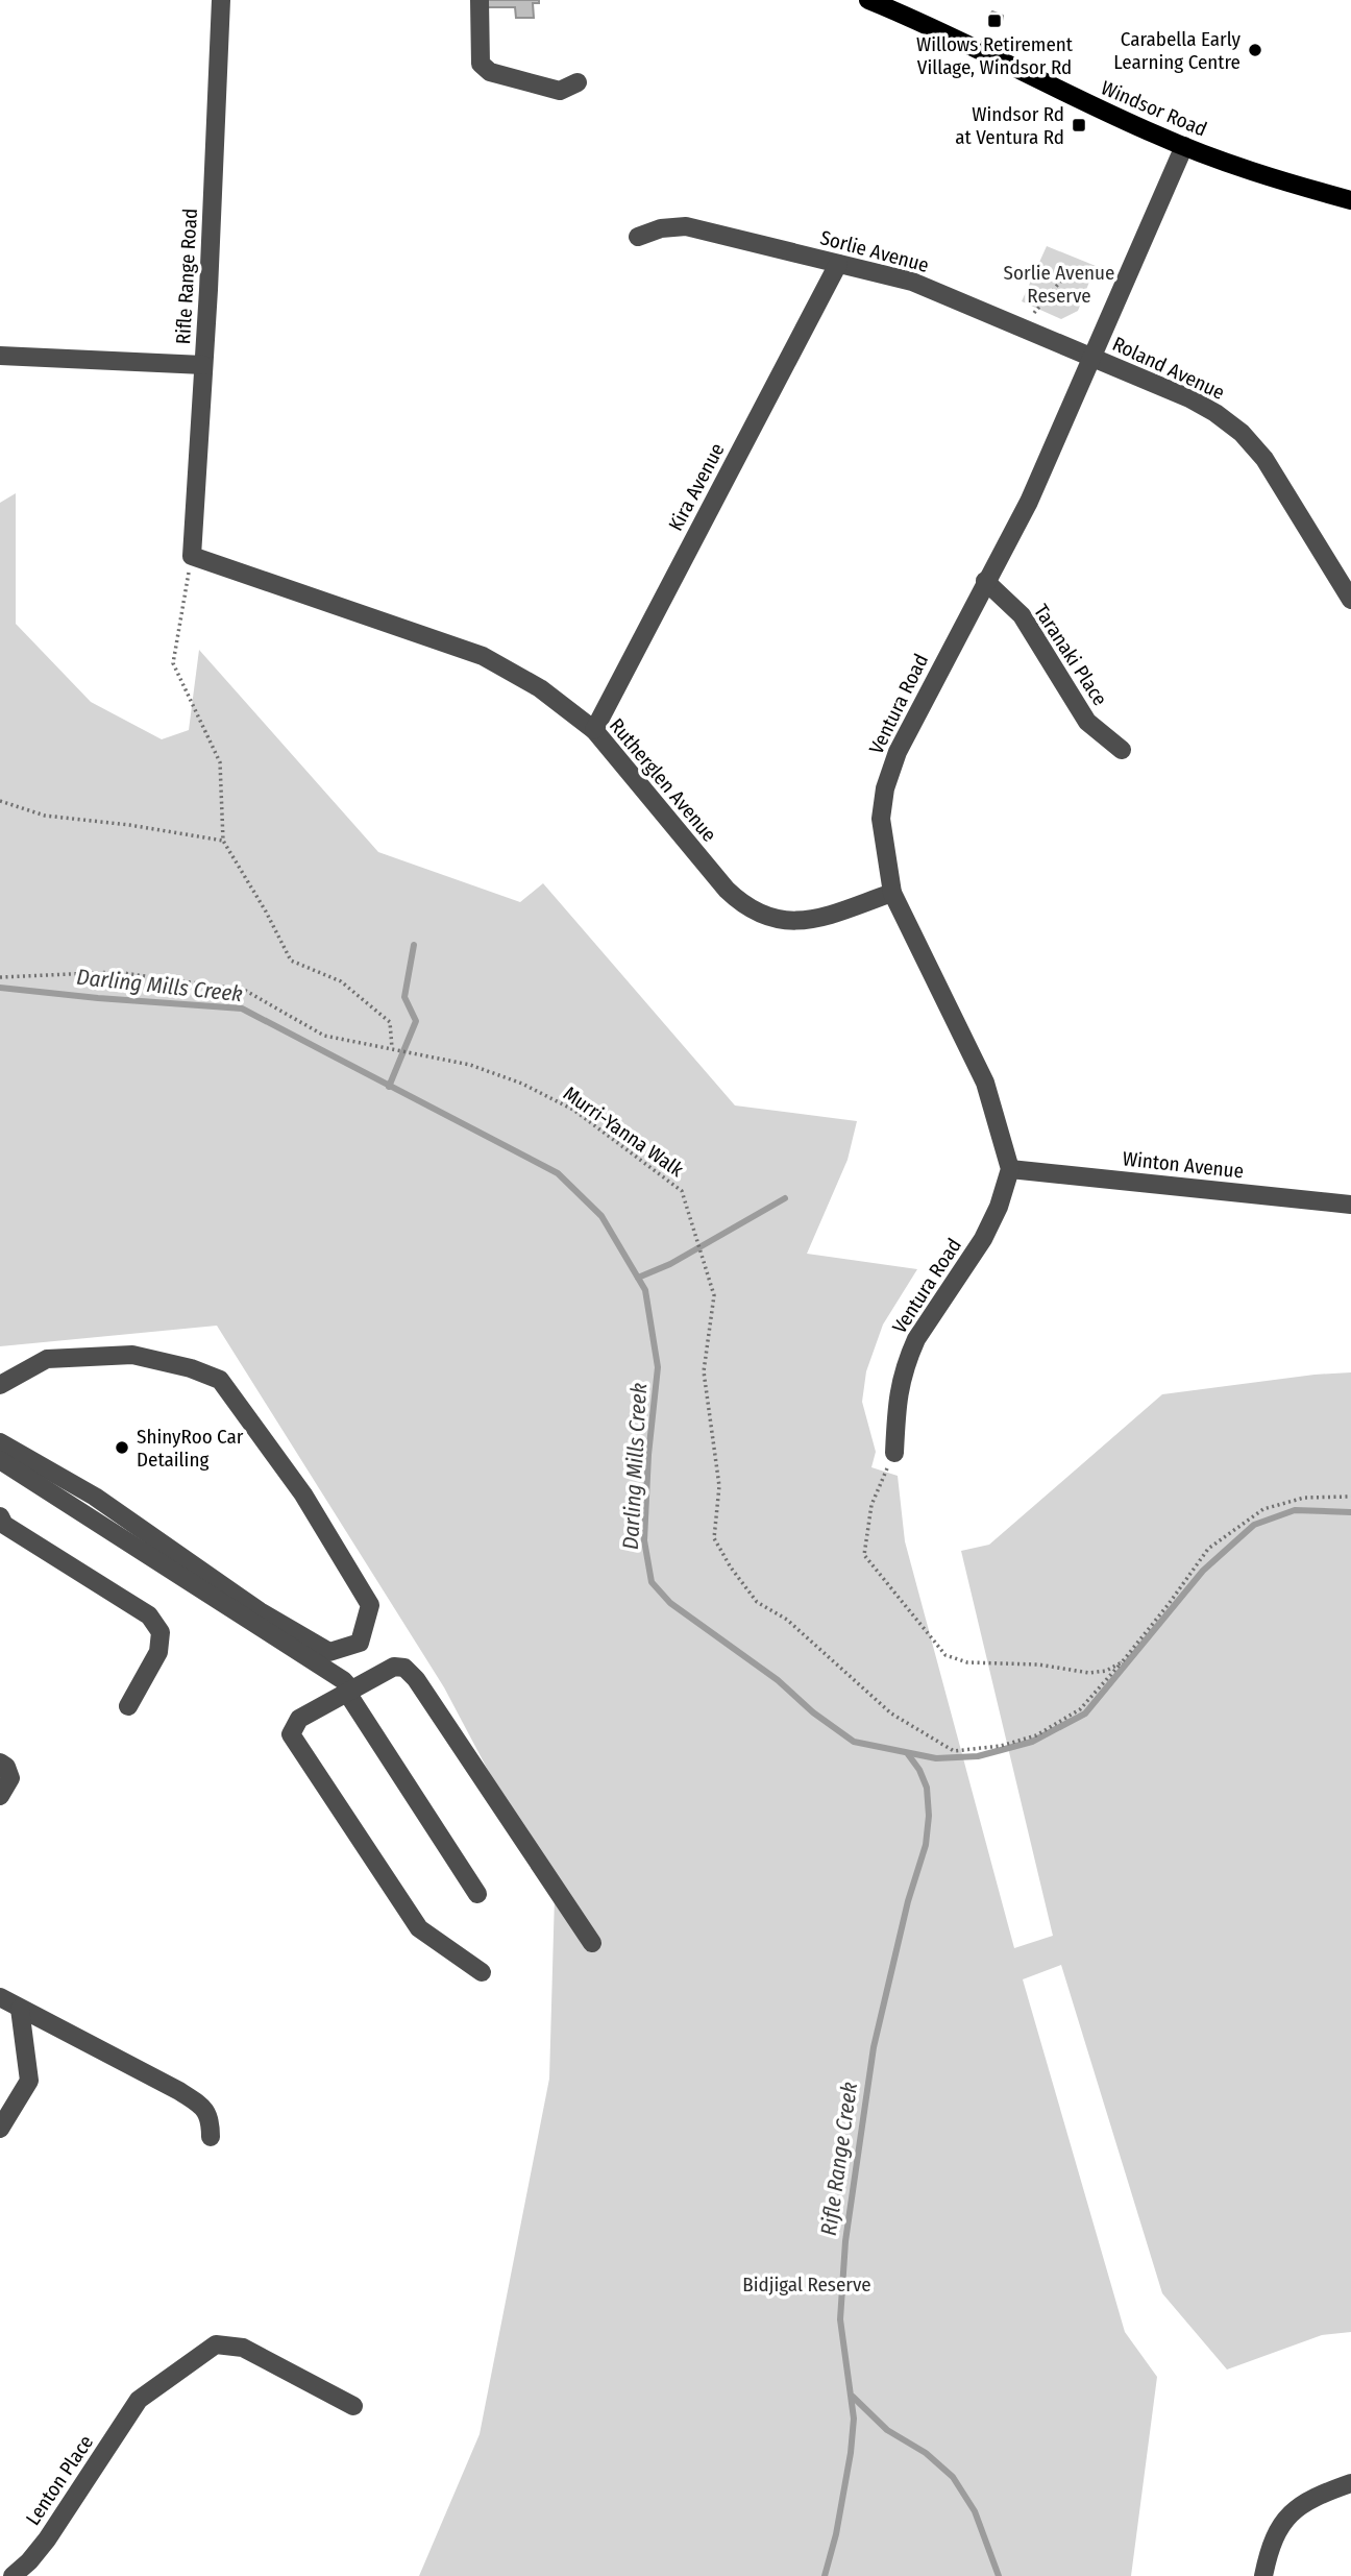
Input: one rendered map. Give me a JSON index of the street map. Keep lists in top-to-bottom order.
{
  "streets": {
    "main road": ["Windsor Road"],
    "street": [
      "Sorlie Avenue",
      "Rifle Range Road",
      "Roland Avenue",
      "Kira Avenue",
      "Taranaki Place",
      "Ventura Road",
      "Rutherglen Avenue",
      "Winton Avenue",
      "Lenton Place"
    ],
    "path": ["Murri-Yanna Walk"]
  },
  "crossings": [
    ["Windsor Road", "Ventura Road"],
    ["Sorlie Avenue", "Roland Avenue"],
    ["Sorlie Avenue", "Kira Avenue"],
    ["Sorlie Avenue", "Ventura Road"],
    ["Rifle Range Road", "Rutherglen Avenue"],
    ["Roland Avenue", "Ventura Road"],
    ["Kira Avenue", "Rutherglen Avenue"],
    ["Taranaki Place", "Ventura Road"],
    ["Ventura Road", "Rutherglen Avenue"],
    ["Ventura Road", "Winton Avenue"]
  ],
  "water": ["Darling Mills Creek", "Rifle Range Creek"],
  "parks": ["Sorlie Avenue Reserve", "Bidjigal Reserve"],
  "places": {
    "transit": ["Willows Retirement Village, Windsor Rd", "Windsor Rd at Ventura Rd"],
    "other": ["Carabella Early Learning Centre", "ShinyRoo Car Detailing"]
  }
}
